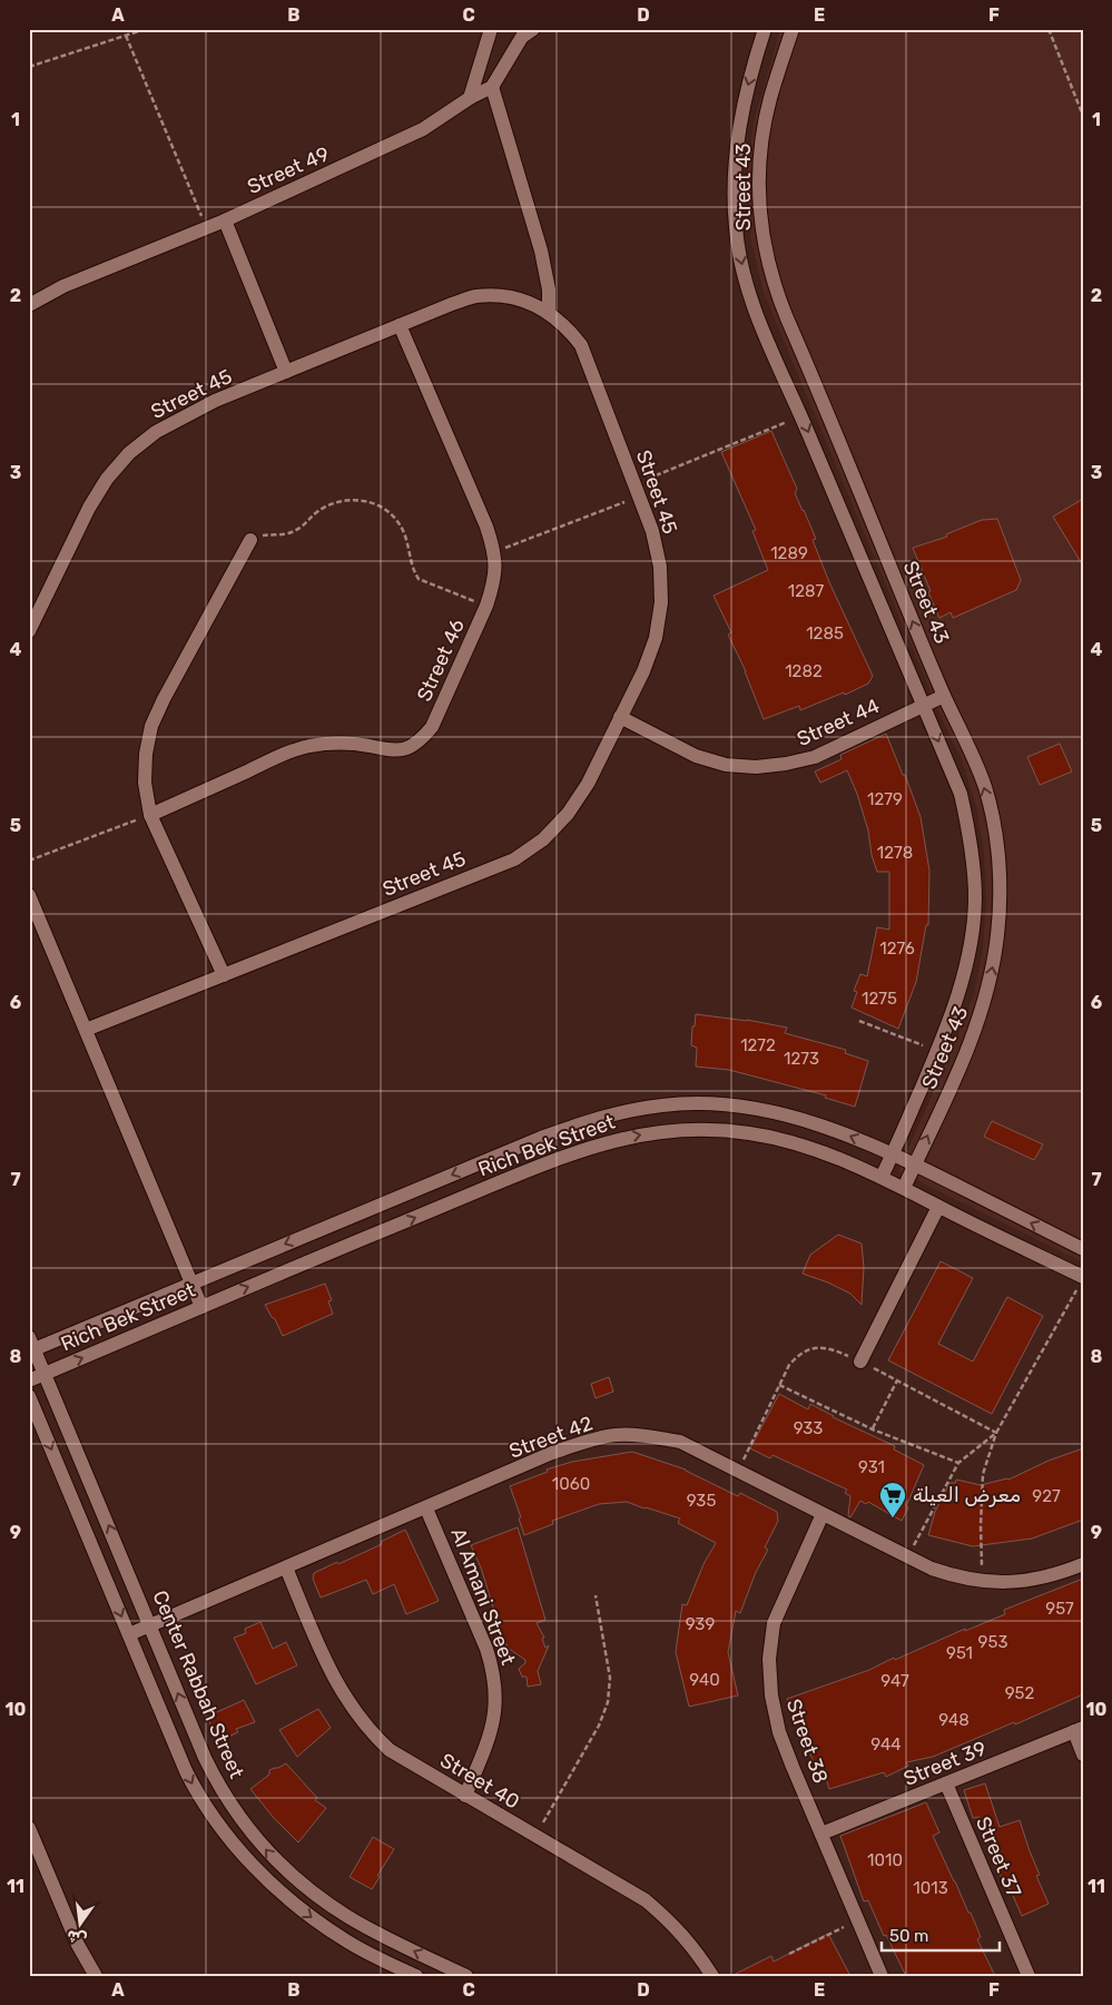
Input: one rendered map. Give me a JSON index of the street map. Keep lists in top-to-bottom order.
{
  "streets": {
    "street": [
      "Street 49",
      "Street 43",
      "Street 45",
      "Street 46",
      "Street 44",
      "Rich Bek Street",
      "Street 42",
      "Al Amani Street",
      "Center Rabbah Street",
      "Street 38",
      "Street 39",
      "Street 40",
      "Street 37"
    ]
  },
  "crossings": [
    ["Street 43", "Street 44"],
    ["Street 43", "Rich Bek Street"],
    ["Street 45", "Street 46"],
    ["Street 45", "Street 44"],
    ["Rich Bek Street", "Center Rabbah Street"],
    ["Street 42", "Al Amani Street"],
    ["Street 42", "Center Rabbah Street"],
    ["Street 42", "Street 38"],
    ["Street 42", "Street 40"],
    ["Al Amani Street", "Street 40"],
    ["Street 38", "Street 39"],
    ["Street 39", "Street 37"]
  ],
  "places": {
    "supermarket": ["معرض العيلة"]
  },
  "house_numbers": [
    "1289",
    "1287",
    "1285",
    "1282",
    "1279",
    "1278",
    "1276",
    "1275",
    "1272",
    "1273",
    "933",
    "931",
    "1060",
    "927",
    "935",
    "957",
    "939",
    "953",
    "951",
    "940",
    "947",
    "952",
    "948",
    "944",
    "1010",
    "1013"
  ],
  "scale_bar": "50 m",
  "north": "bottom",
  "grid": {
    "columns": [
      "A",
      "B",
      "C",
      "D",
      "E",
      "F"
    ],
    "rows": [
      "1",
      "2",
      "3",
      "4",
      "5",
      "6",
      "7",
      "8",
      "9",
      "10",
      "11"
    ]
  }
}
